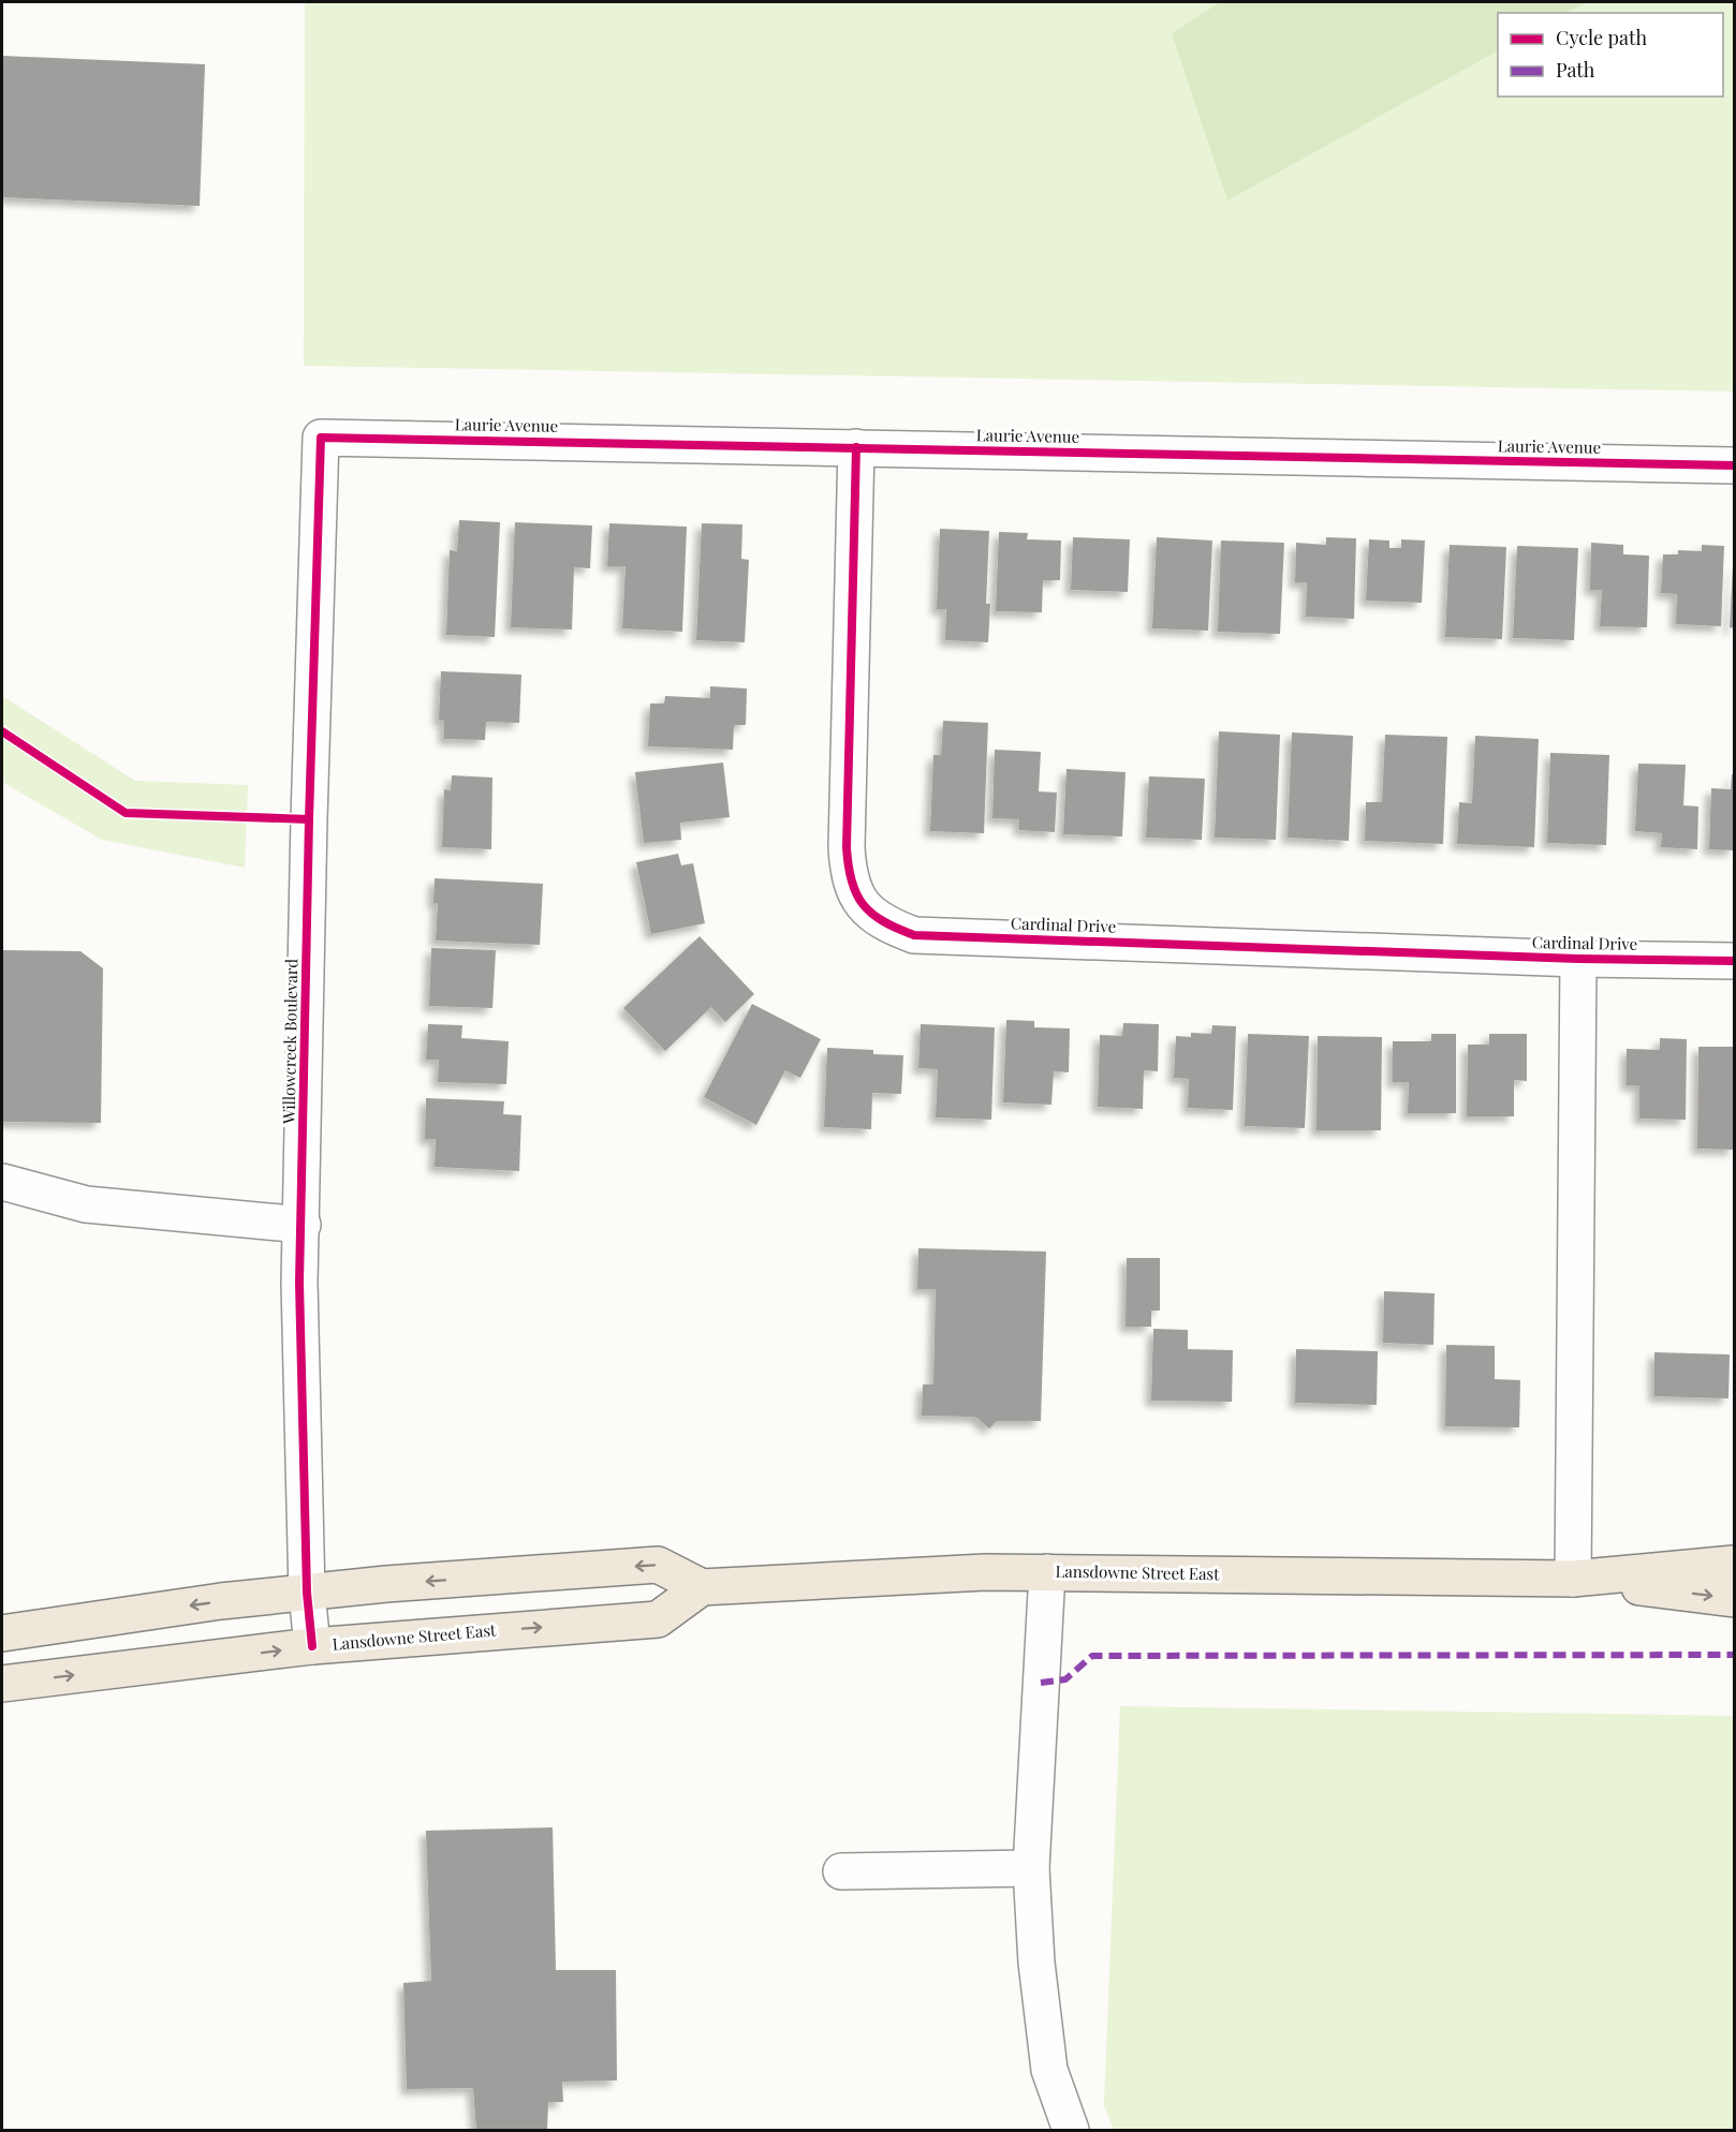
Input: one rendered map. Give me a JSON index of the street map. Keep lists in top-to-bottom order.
{
  "streets": {
    "main road": ["Lansdowne Street East"],
    "street": ["Laurie Avenue", "Cardinal Drive", "Willowcreek Boulevard"]
  },
  "crossings": [
    ["Laurie Avenue", "Cardinal Drive"],
    ["Laurie Avenue", "Willowcreek Boulevard"],
    ["Willowcreek Boulevard", "Lansdowne Street East"]
  ],
  "legend": ["Cycle path", "Path"]
}
